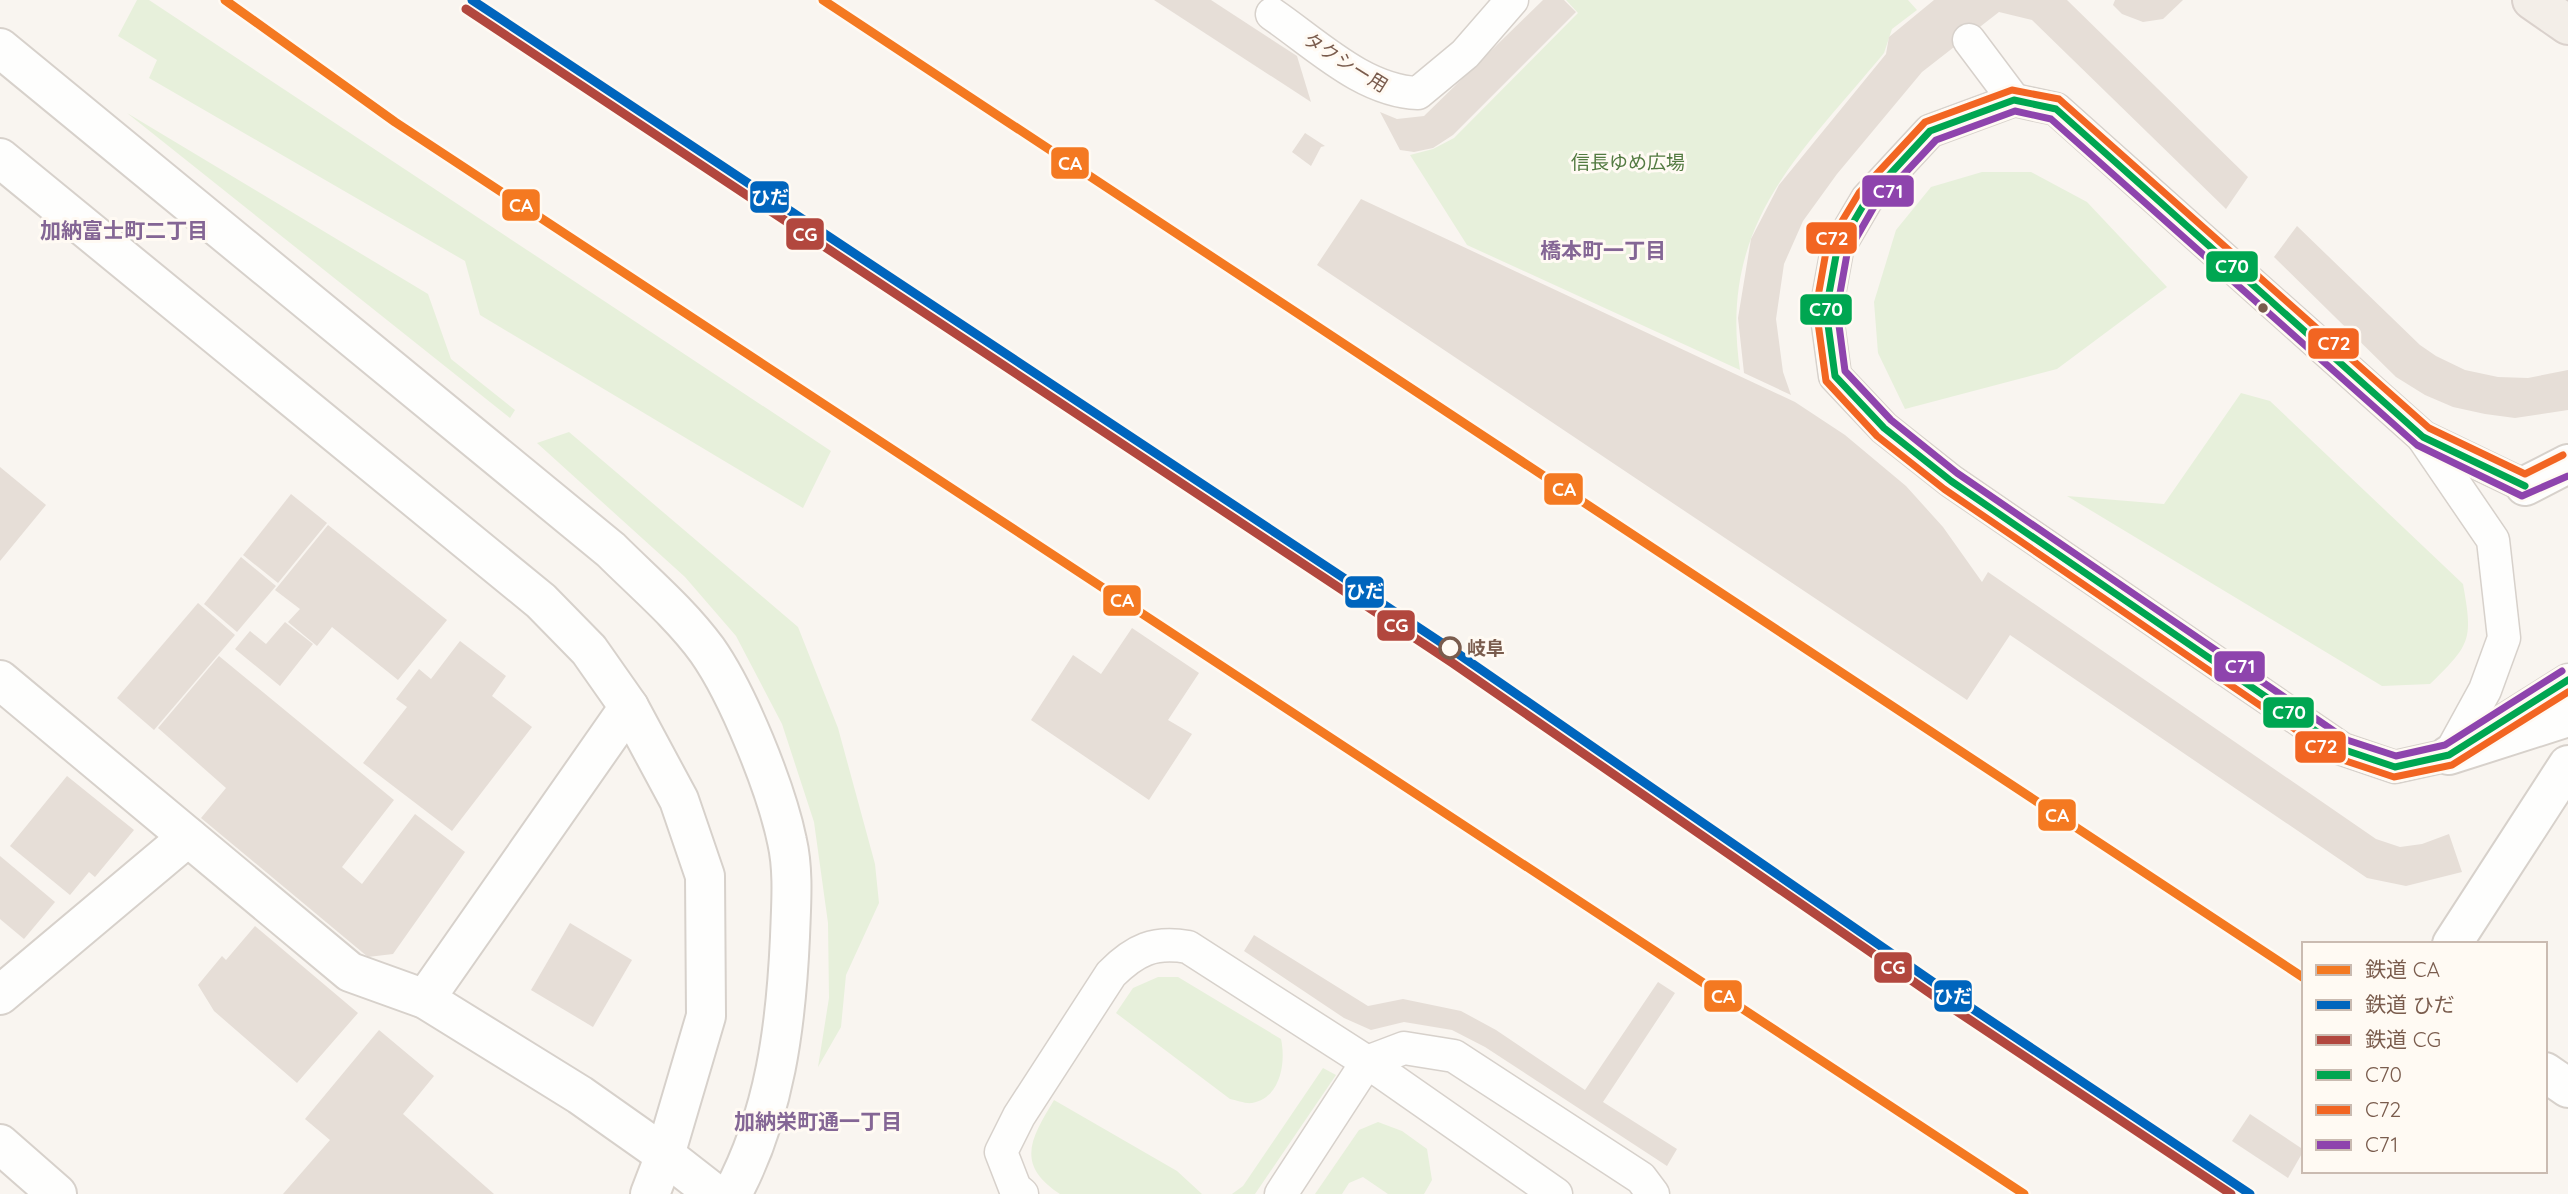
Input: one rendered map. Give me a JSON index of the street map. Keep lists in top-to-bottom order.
{
  "streets": {
    "lane": ["タクシー用"]
  },
  "districts": ["加納富士町二丁目", "橋本町一丁目", "加納栄町通一丁目"],
  "parks": ["信長ゆめ広場"],
  "places": ["岐阜"],
  "lines": [
    "rail line CA",
    "rail line ひだ",
    "rail line CG",
    "transit line C72",
    "transit line C70",
    "transit line C71"
  ],
  "legend": [
    "鉄道 CA",
    "鉄道 ひだ",
    "鉄道 CG",
    "C70",
    "C72",
    "C71"
  ]
}
